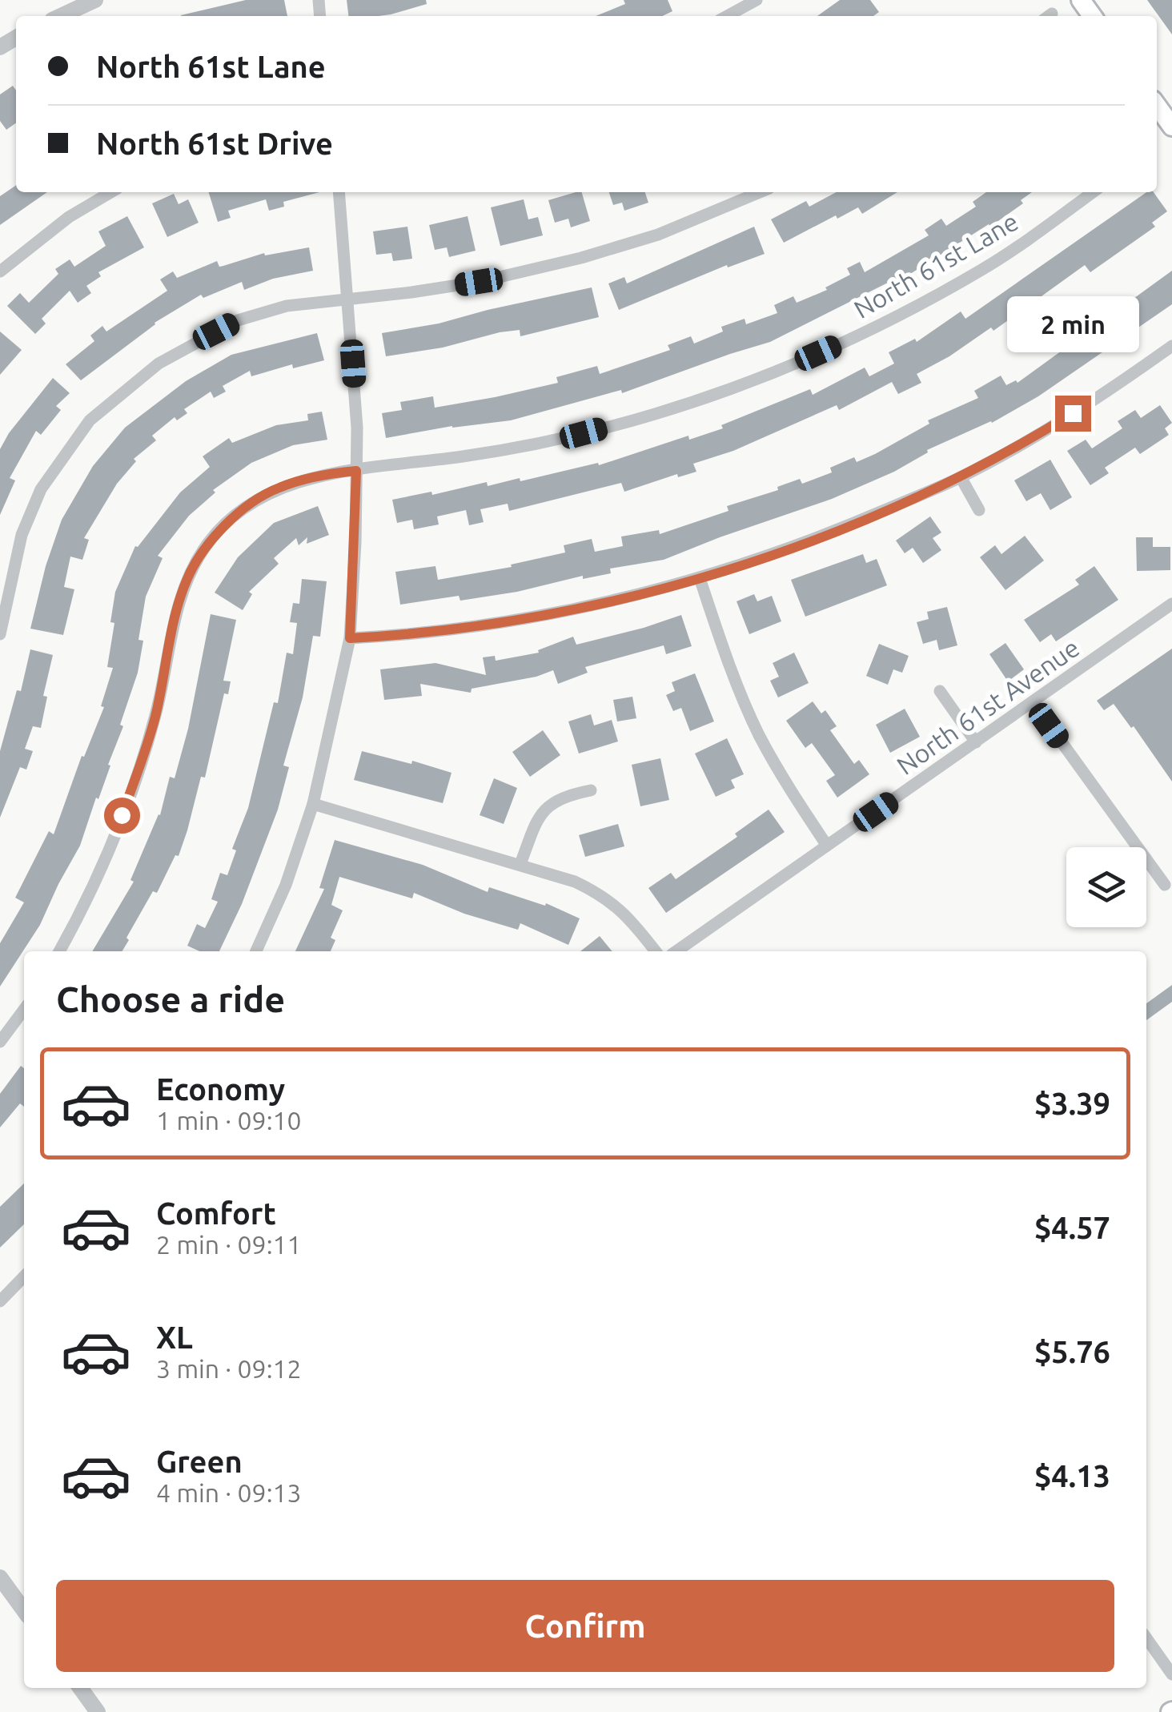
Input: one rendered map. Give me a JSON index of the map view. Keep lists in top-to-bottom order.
{
  "streets": {
    "street": ["North 61st Lane", "North 61st Avenue"]
  },
  "page": {
    "banner": ["North 61st Lane", "North 61st Drive"],
    "bubble": "2 min",
    "heading": "Choose a ride",
    "list": [
      {
        "name": "Economy",
        "note": "1 min · 09:10",
        "value": "$3.39"
      },
      {
        "name": "Comfort",
        "note": "2 min · 09:11",
        "value": "$4.57"
      },
      {
        "name": "XL",
        "note": "3 min · 09:12",
        "value": "$5.76"
      },
      {
        "name": "Green",
        "note": "4 min · 09:13",
        "value": "$4.13"
      }
    ],
    "buttons": "Confirm"
  }
}
